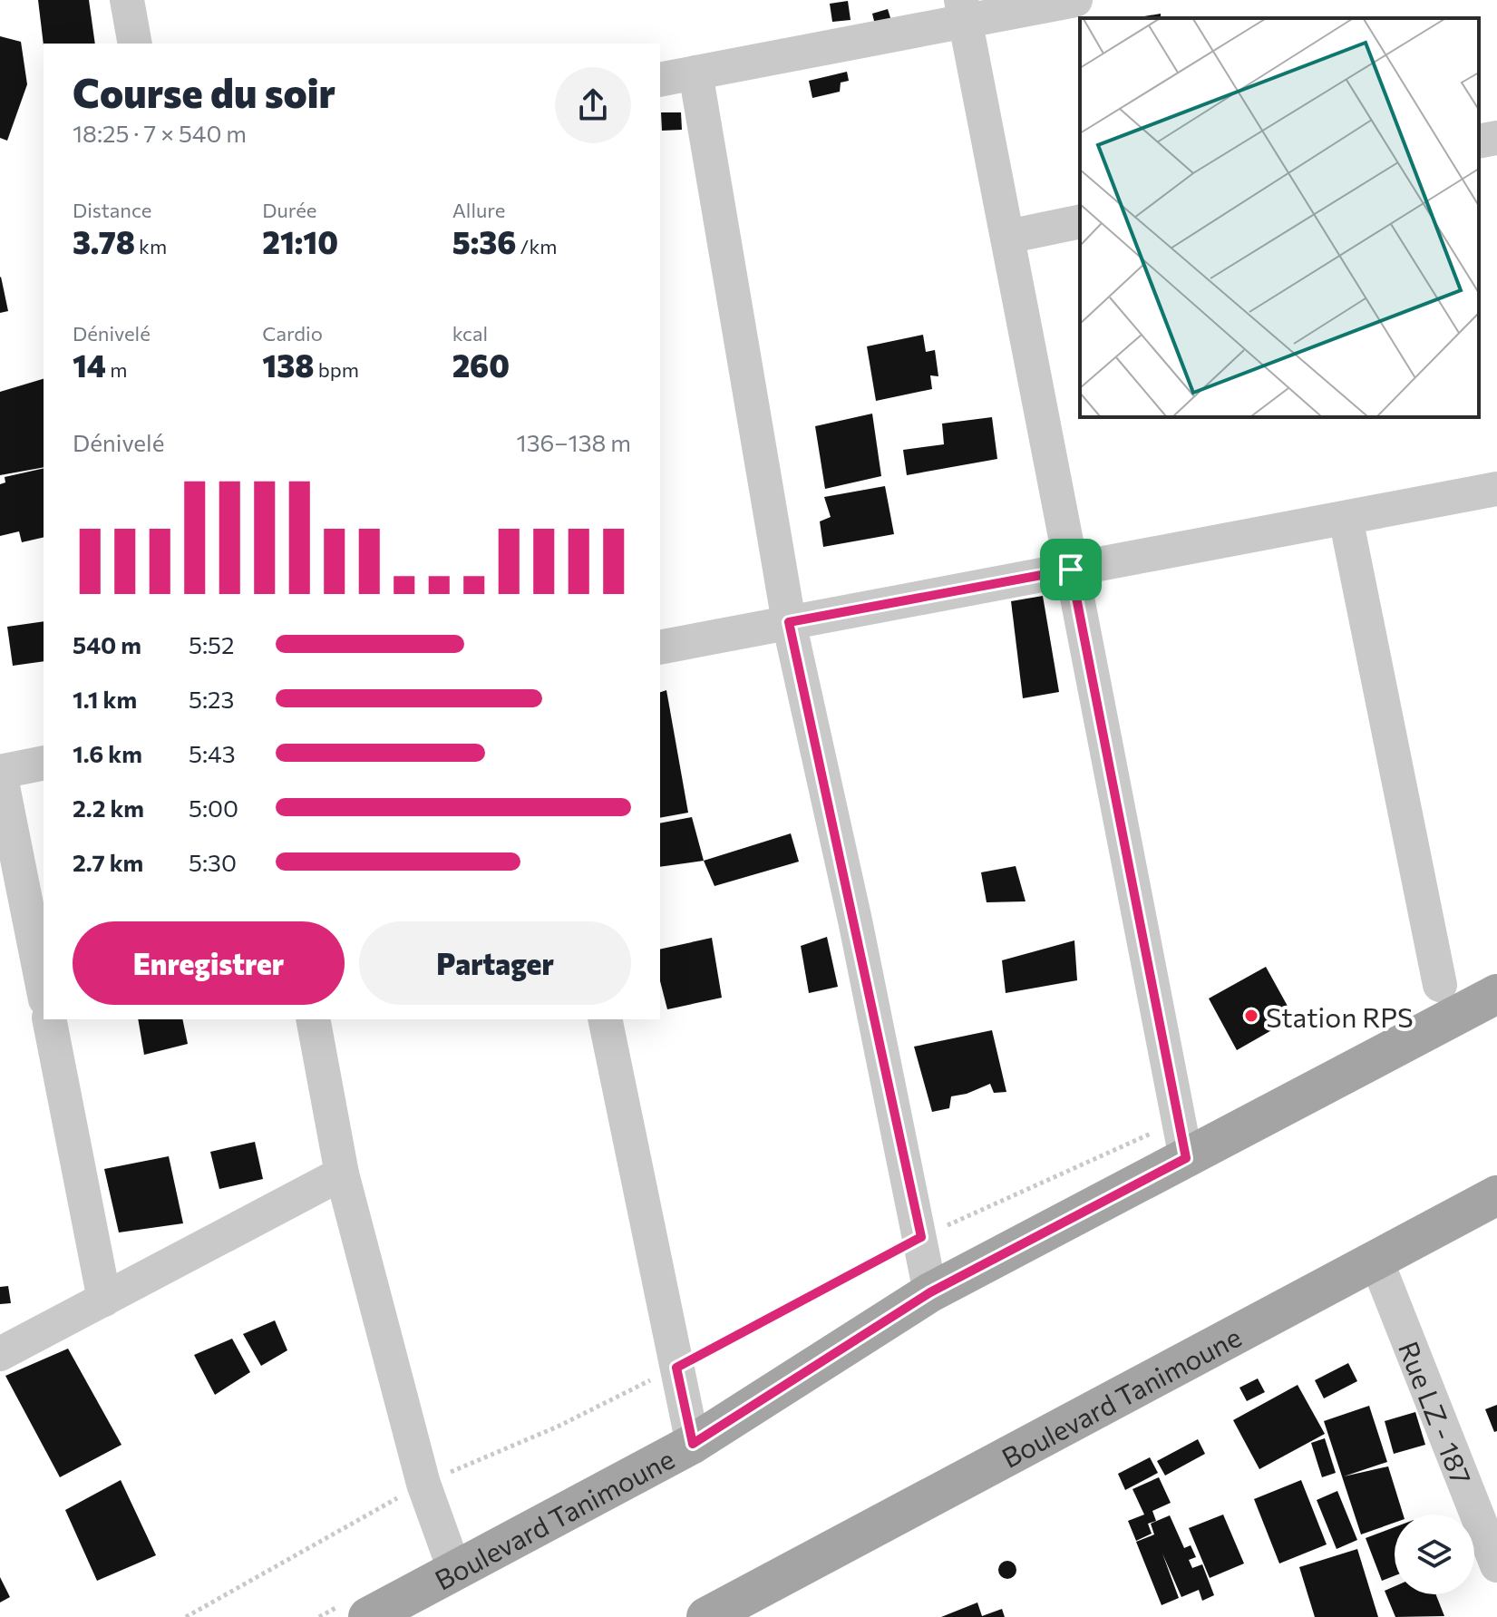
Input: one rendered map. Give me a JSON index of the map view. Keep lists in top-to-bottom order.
{
  "streets": {
    "main road": ["Boulevard Tanimoune"],
    "street": ["Rue LZ - 187"]
  },
  "crossings": [
    ["Boulevard Tanimoune", "Rue LZ - 187"]
  ],
  "places": ["Station RPS"],
  "page": {
    "heading": ["Course du soir", "18:25 · 7 × 540 m"],
    "stats": [
      ["Distance", "3.78 km"],
      ["Durée", "21:10"],
      ["Allure", "5:36 /km"],
      ["Dénivelé", "14 m"],
      ["Cardio", "138 bpm"],
      ["kcal", "260"]
    ],
    "chart": ["Dénivelé", "136–138 m"],
    "list": [
      {
        "name": "540 m",
        "note": "5:52"
      },
      {
        "name": "1.1 km",
        "note": "5:23"
      },
      {
        "name": "1.6 km",
        "note": "5:43"
      },
      {
        "name": "2.2 km",
        "note": "5:00"
      },
      {
        "name": "2.7 km",
        "note": "5:30"
      }
    ],
    "buttons": ["Enregistrer", "Partager"]
  }
}
